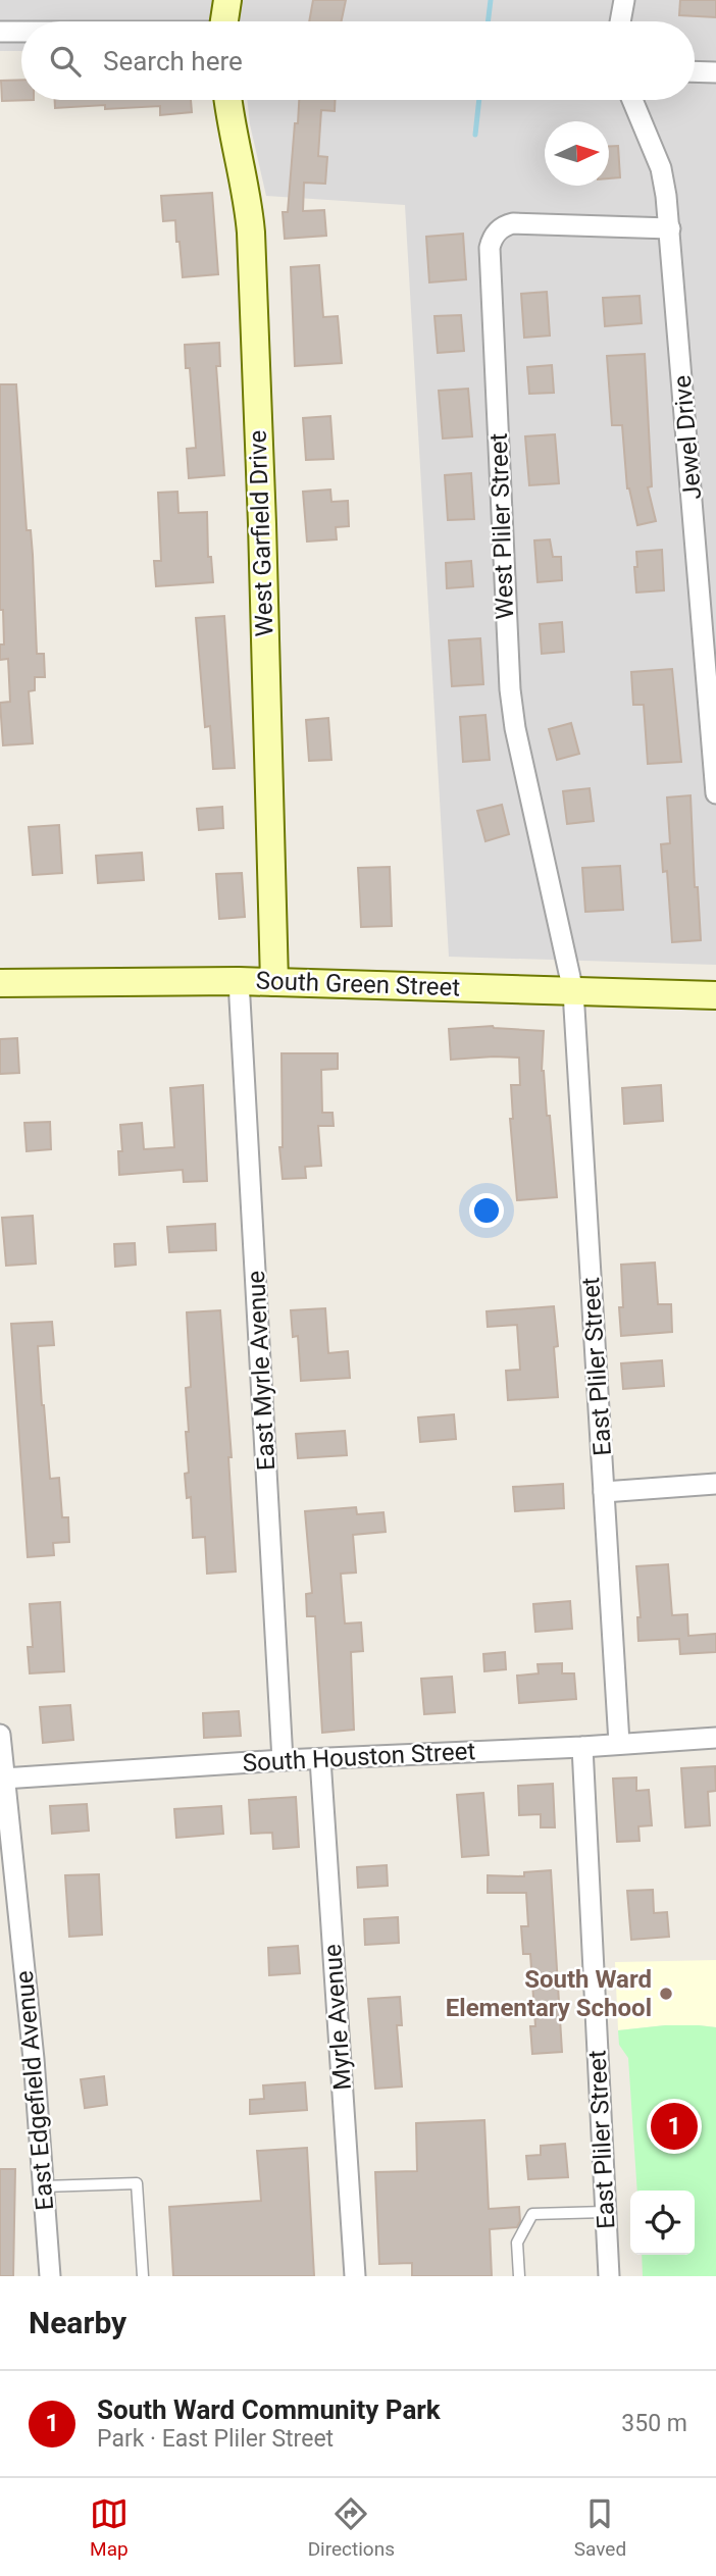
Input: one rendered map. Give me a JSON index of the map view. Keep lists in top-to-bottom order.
{
  "streets": {
    "street": [
      "Jewel Drive",
      "West Pliler Street",
      "West Garfield Drive",
      "South Green Street",
      "East Pliler Street",
      "East Myrle Avenue",
      "South Houston Street",
      "Myrle Avenue",
      "East Edgefield Avenue"
    ]
  },
  "crossings": [
    ["Jewel Drive", "West Pliler Street"],
    ["West Pliler Street", "South Green Street"],
    ["West Pliler Street", "East Pliler Street"],
    ["West Garfield Drive", "South Green Street"],
    ["South Green Street", "East Pliler Street"],
    ["South Green Street", "East Myrle Avenue"],
    ["East Pliler Street", "South Houston Street"],
    ["East Myrle Avenue", "South Houston Street"],
    ["South Houston Street", "Myrle Avenue"],
    ["South Houston Street", "East Edgefield Avenue"]
  ],
  "places": ["South Ward Elementary School"],
  "north": "right",
  "page": {
    "search": "Search here",
    "pins": "1",
    "heading": "Nearby",
    "list": [
      {
        "mark": "1",
        "name": "South Ward Community Park",
        "note": "Park · East Pliler Street",
        "value": "350 m"
      }
    ],
    "nav": ["Map", "Directions", "Saved"]
  }
}
